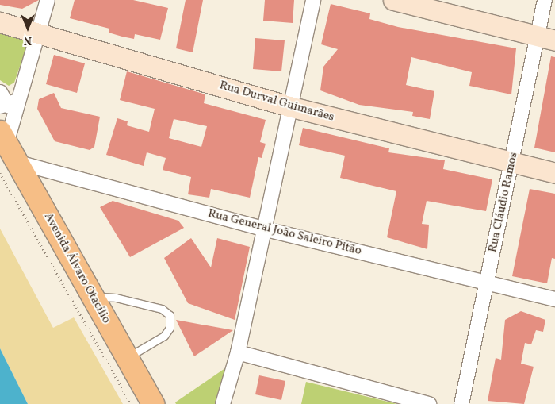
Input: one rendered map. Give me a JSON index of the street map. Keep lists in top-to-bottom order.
{
  "streets": {
    "main road": ["Avenida Álvaro Otacílio"],
    "street": ["Rua Durval Guimarães", "Rua Cláudio Ramos", "Rua General João Saleiro Pitão"]
  },
  "crossings": [
    ["Rua Durval Guimarães", "Rua Cláudio Ramos"],
    ["Rua Cláudio Ramos", "Rua General João Saleiro Pitão"],
    ["Rua General João Saleiro Pitão", "Avenida Álvaro Otacílio"]
  ],
  "north": "bottom"
}
